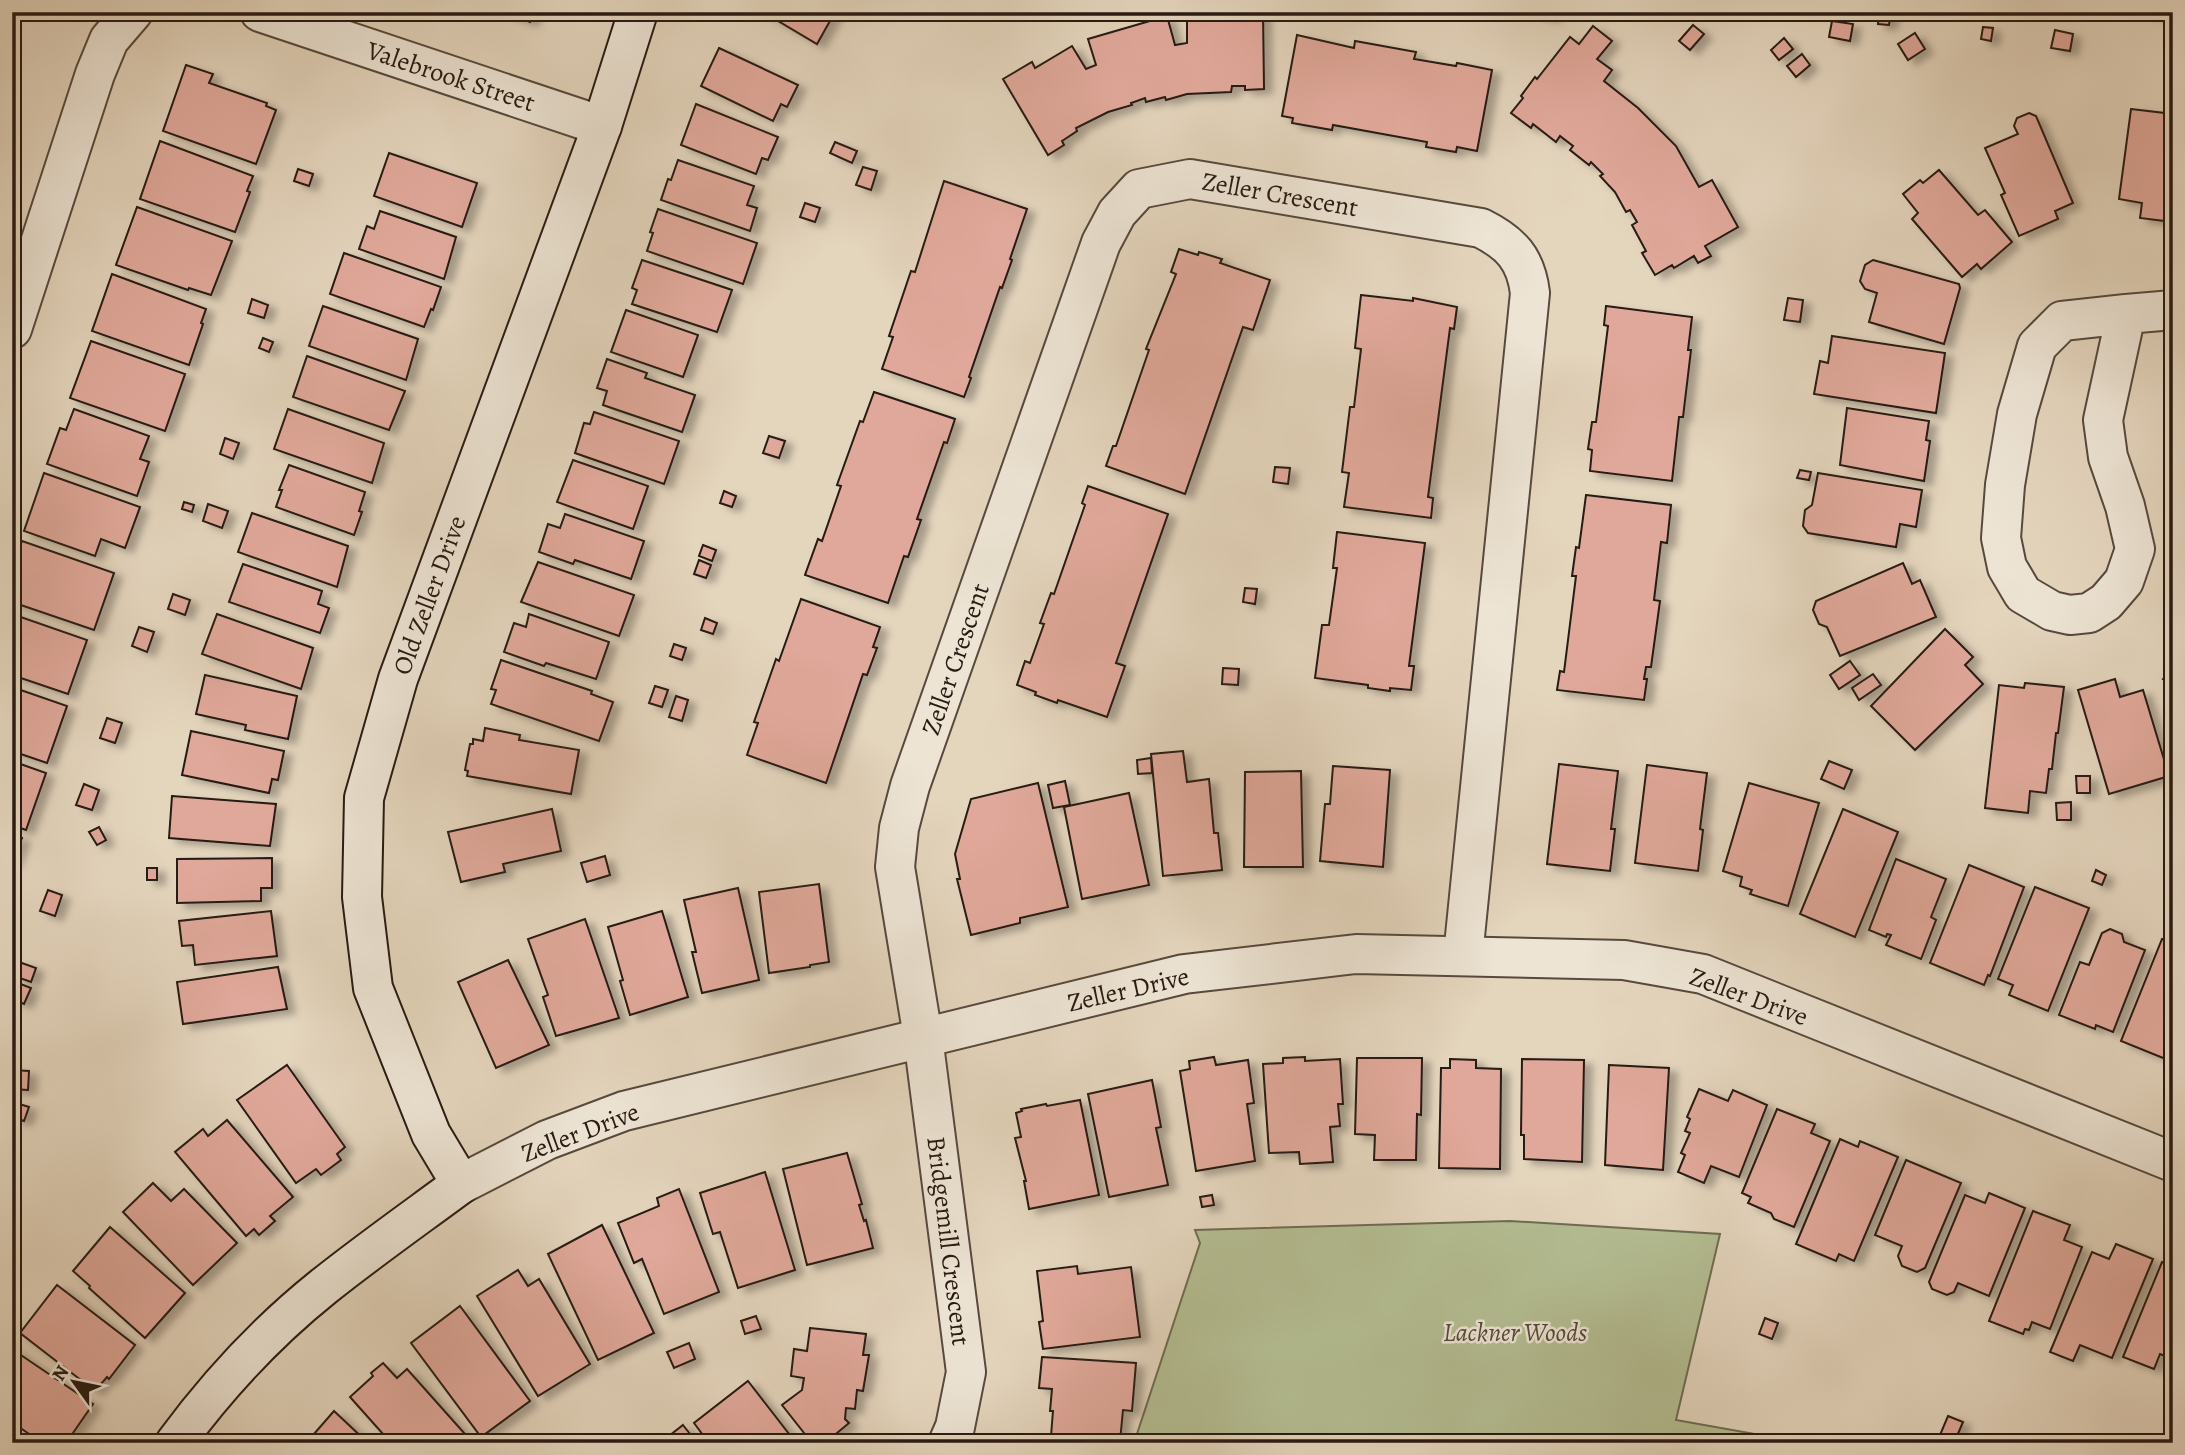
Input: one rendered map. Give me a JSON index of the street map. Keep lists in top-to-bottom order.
{
  "streets": {
    "street": [
      "Valebrook Street",
      "Zeller Crescent",
      "Old Zeller Drive",
      "Zeller Drive",
      "Bridgemill Crescent"
    ]
  },
  "crossings": [
    ["Valebrook Street", "Old Zeller Drive"],
    ["Zeller Crescent", "Zeller Drive"],
    ["Zeller Crescent", "Bridgemill Crescent"],
    ["Old Zeller Drive", "Zeller Drive"],
    ["Zeller Drive", "Bridgemill Crescent"]
  ],
  "parks": ["Lackner Woods"],
  "north": "top left"
}
